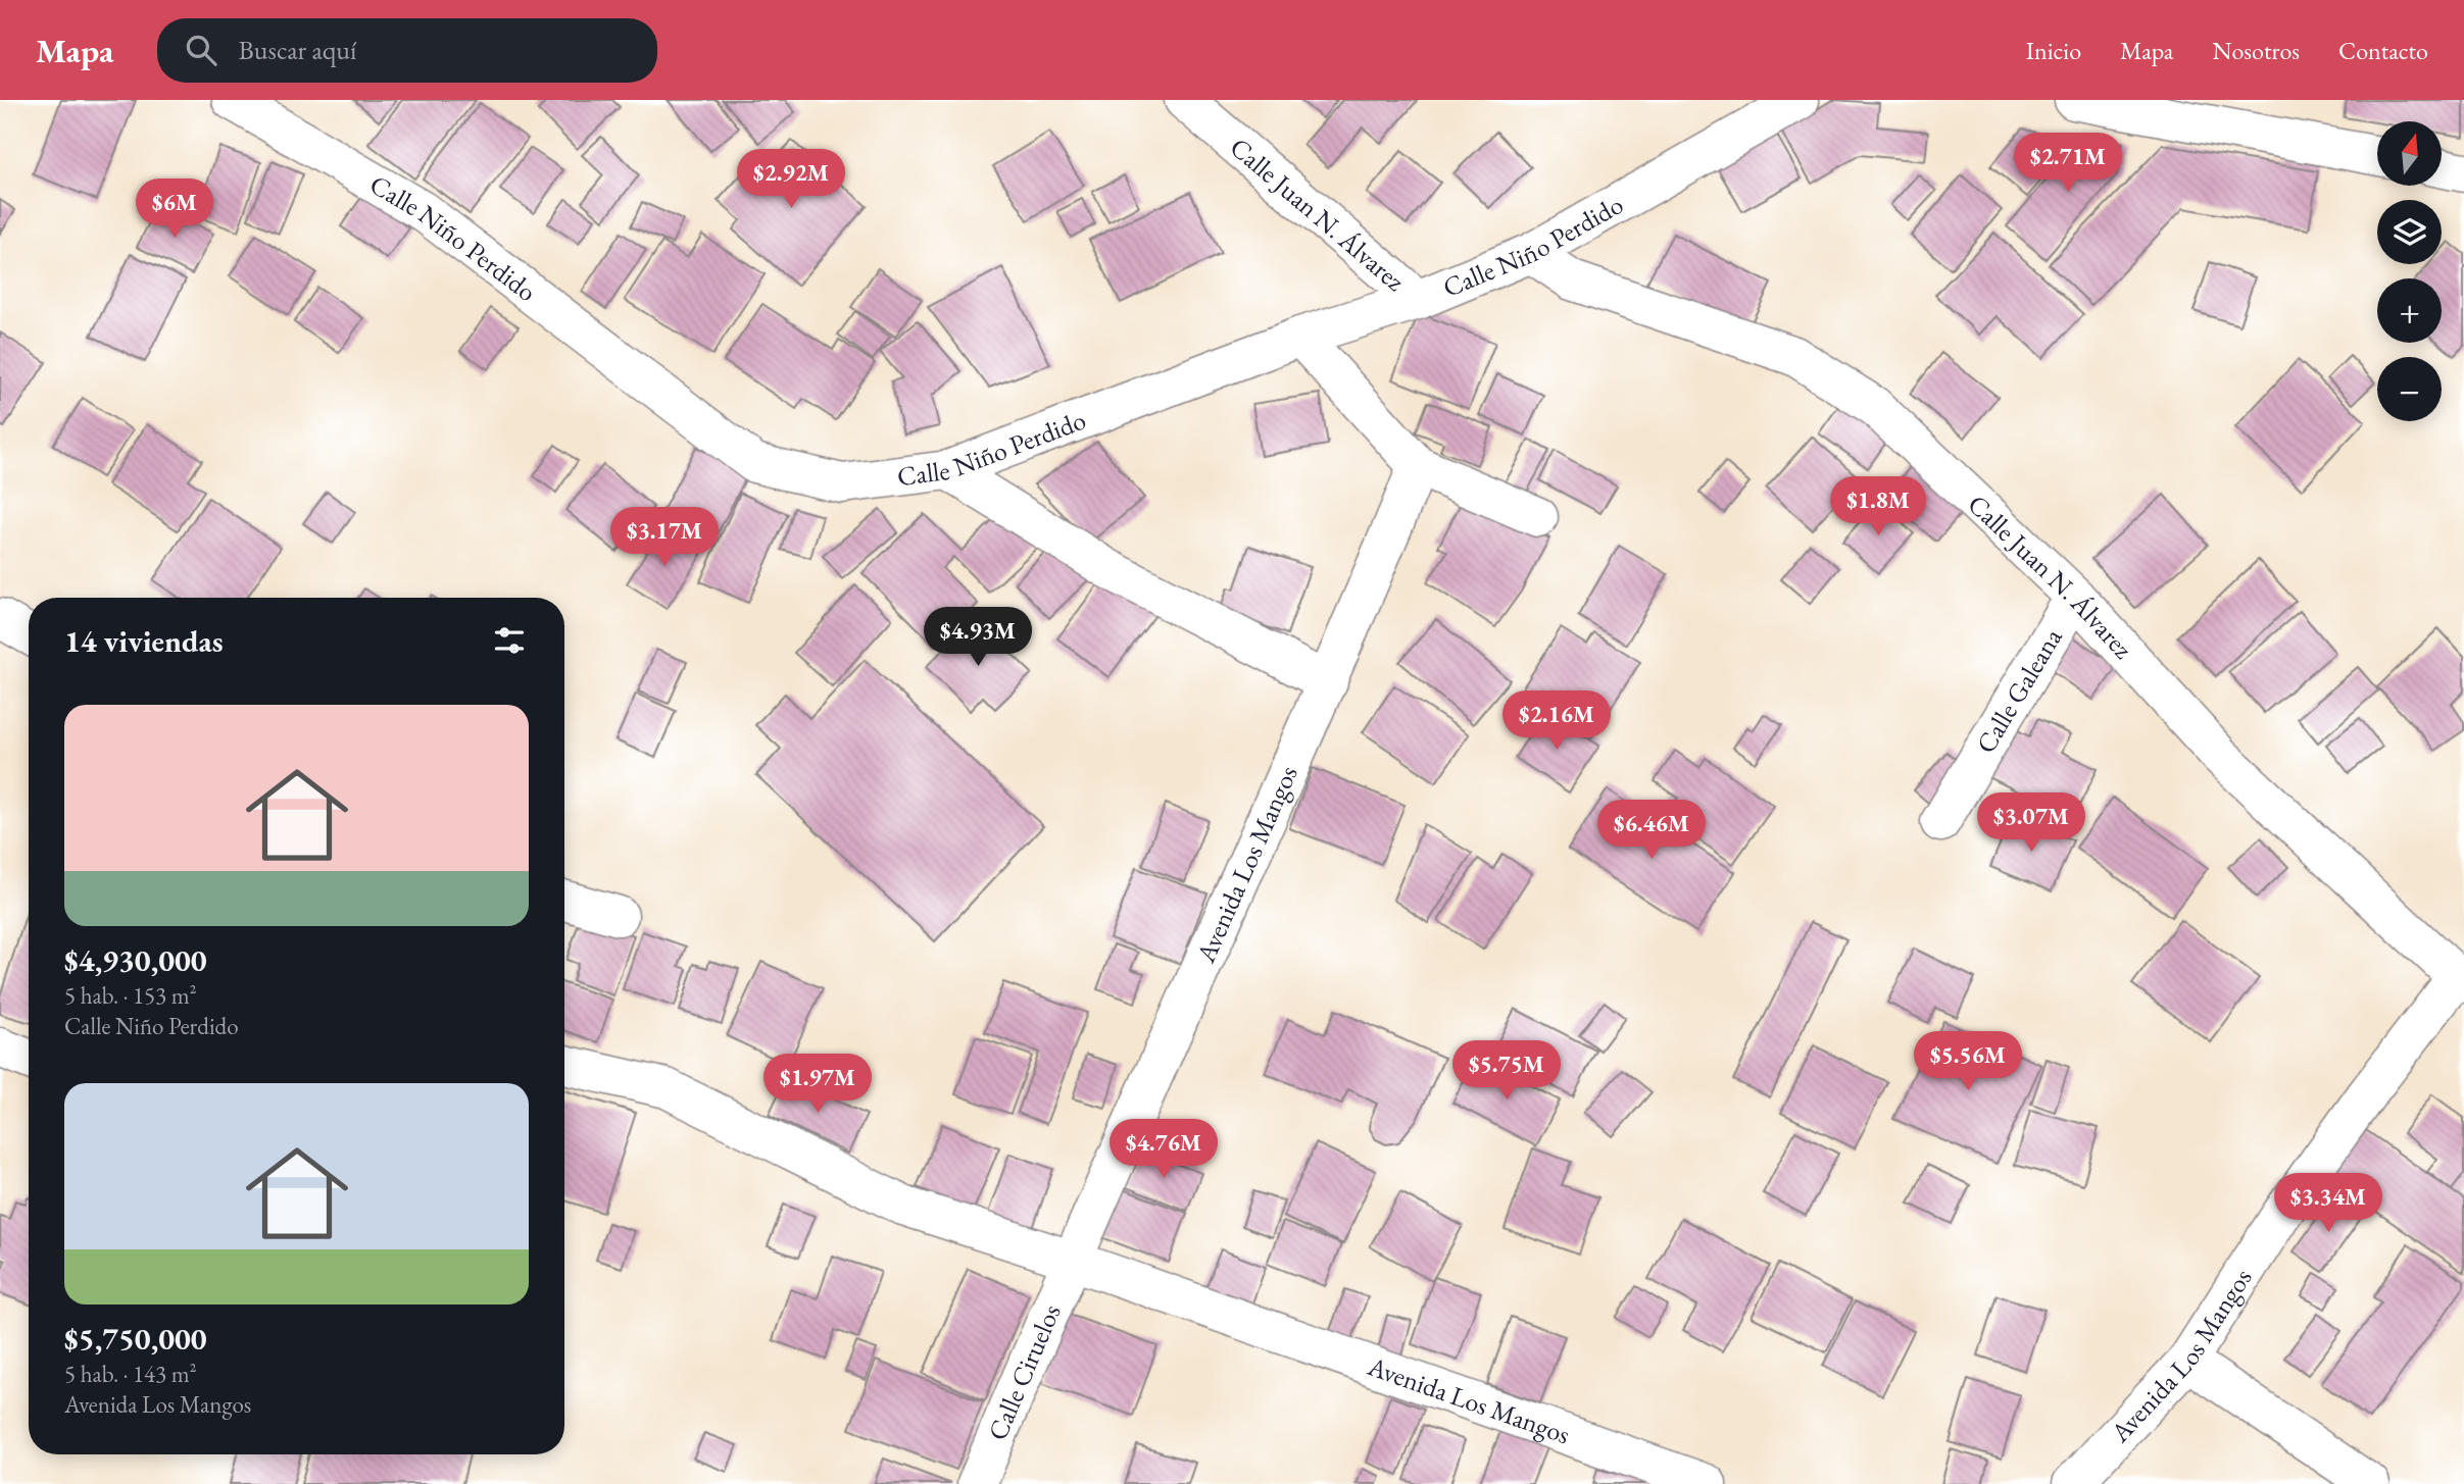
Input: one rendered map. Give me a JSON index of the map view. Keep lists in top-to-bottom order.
{
  "streets": {
    "street": [
      "Calle Juan N. Álvarez",
      "Calle Niño Perdido",
      "Calle Galeana",
      "Avenida Los Mangos",
      "Calle Ciruelos"
    ]
  },
  "crossings": [
    ["Calle Juan N. Álvarez", "Calle Niño Perdido"],
    ["Calle Juan N. Álvarez", "Calle Galeana"],
    ["Calle Juan N. Álvarez", "Avenida Los Mangos"],
    ["Avenida Los Mangos", "Calle Ciruelos"]
  ],
  "north": "top",
  "page": {
    "header": "Mapa",
    "search": "Buscar aquí",
    "nav": [
      "Inicio",
      "Mapa",
      "Nosotros",
      "Contacto"
    ],
    "map_buttons": ["+", "−"],
    "price": [
      "$2.71M",
      "$2.92M",
      "$6M",
      "$1.8M",
      "$3.17M",
      "$4.93M",
      "$2.16M",
      "$3.07M",
      "$6.46M",
      "$5.56M",
      "$5.75M",
      "$1.97M",
      "$4.76M",
      "$3.34M"
    ],
    "heading": "14 viviendas",
    "list": [
      {
        "name": "$4,930,000",
        "note": "5 hab. · 153 m² · Calle Niño Perdido"
      },
      {
        "name": "$5,750,000",
        "note": "5 hab. · 143 m² · Avenida Los Mangos"
      }
    ]
  }
}
